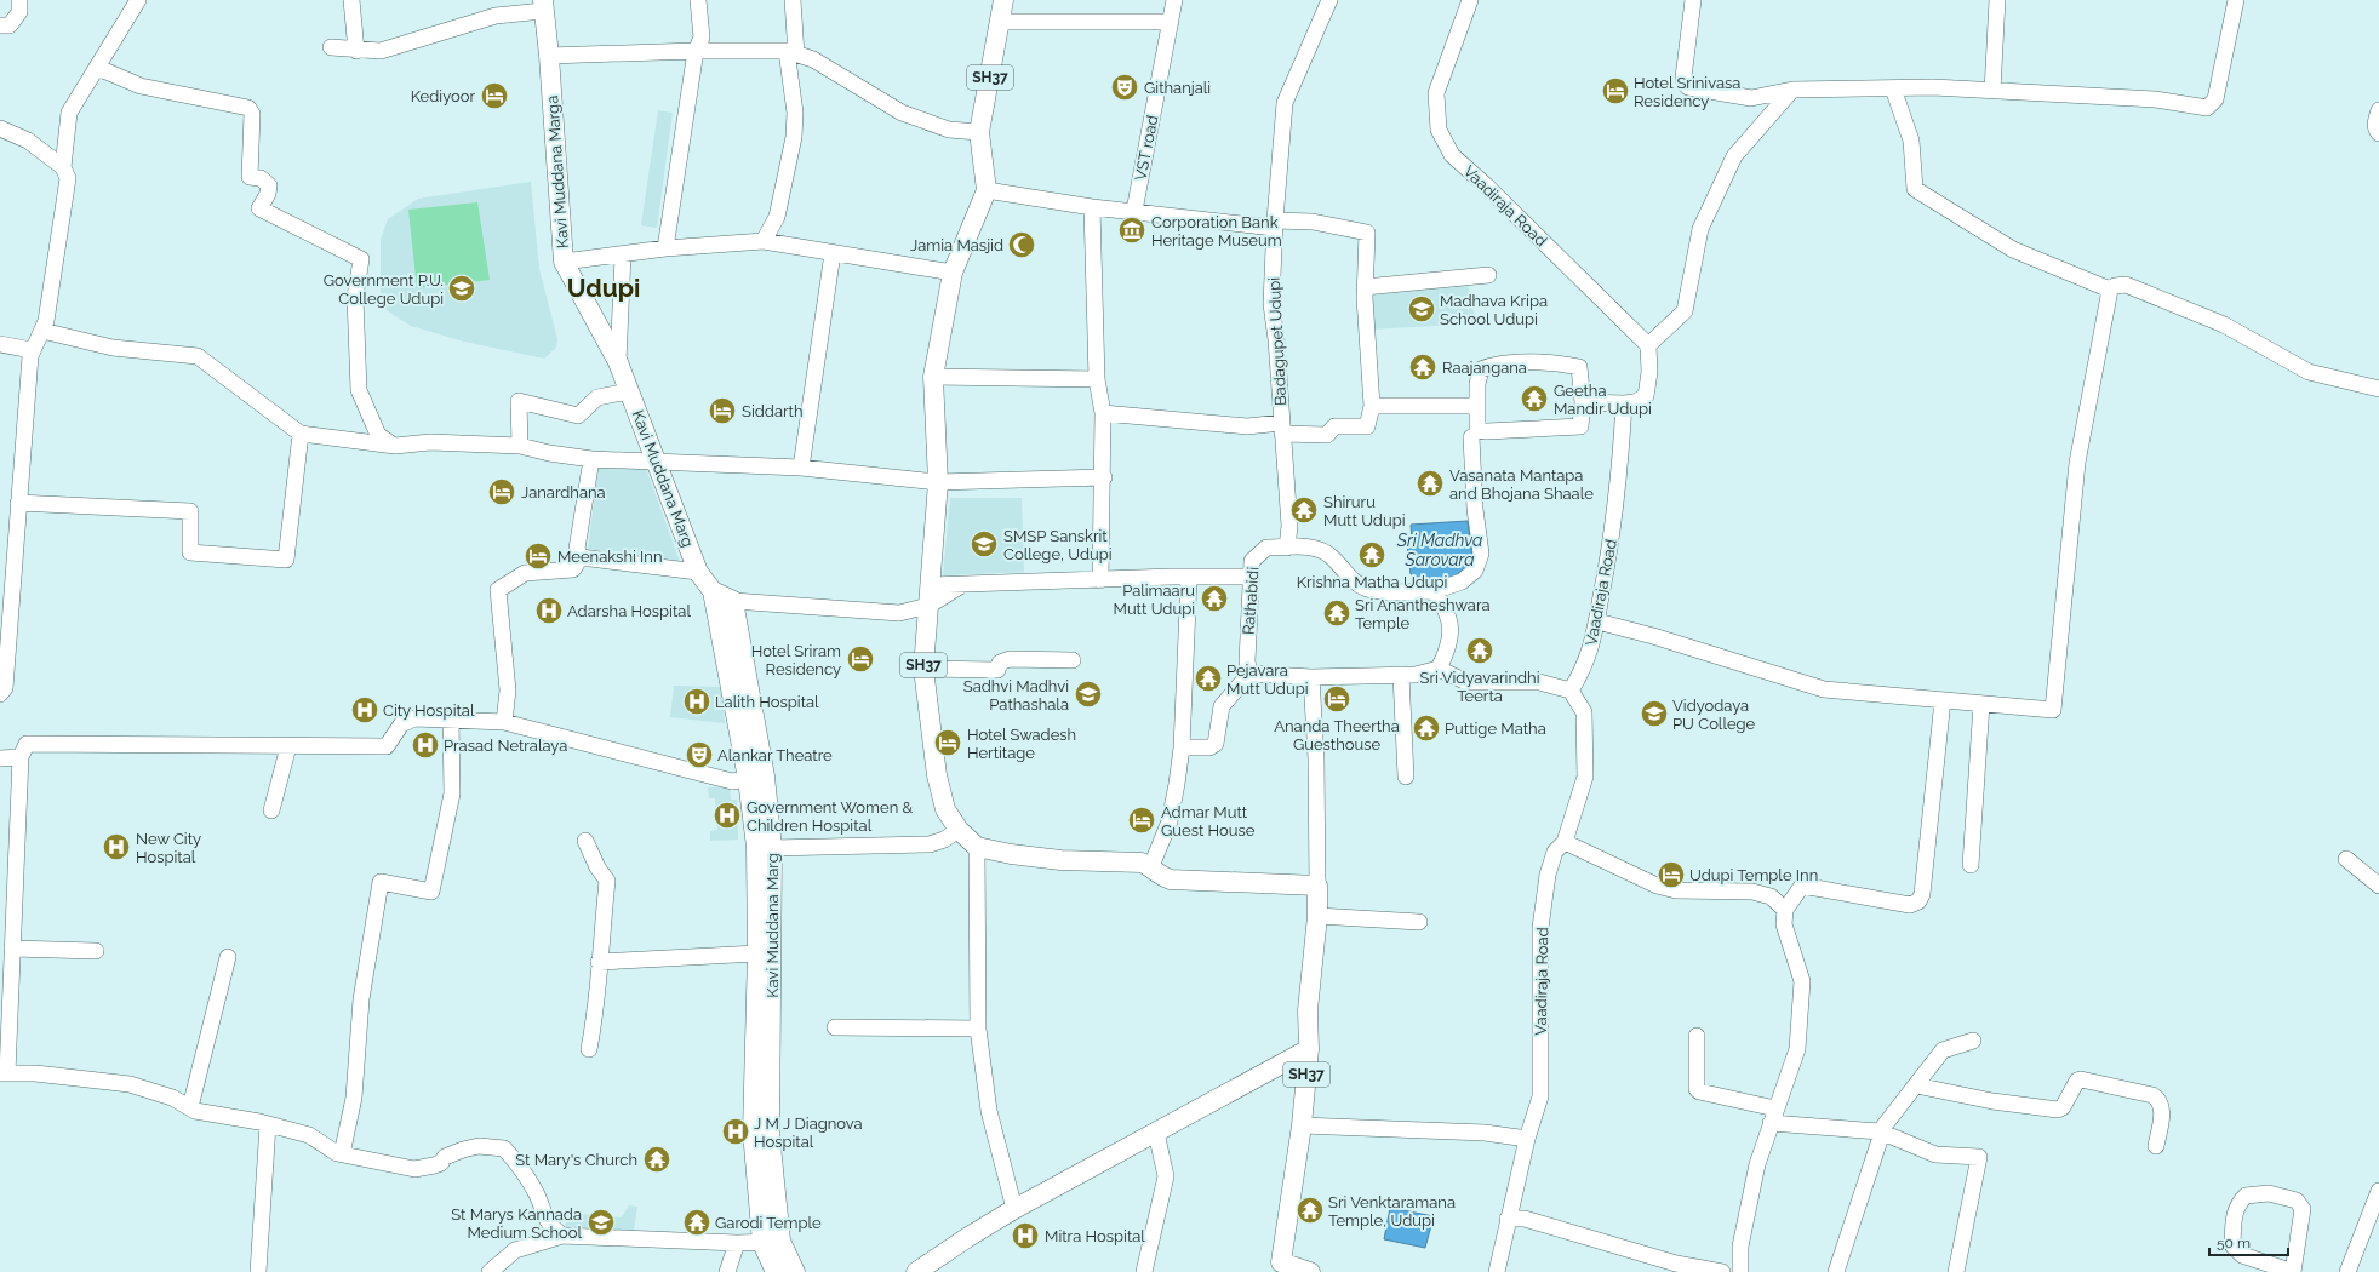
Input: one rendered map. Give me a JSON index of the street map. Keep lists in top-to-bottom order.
{
  "streets": {
    "main road": ["SH37", "Kavi Muddana Marga", "Kavi Muddana Marg"],
    "street": [
      "VST road",
      "Vaadiraja Road",
      "Badagupet Udupi",
      "Rathabidi"
    ]
  },
  "crossings": [
    ["Kavi Muddana Marga", "Kavi Muddana Marg"],
    ["Badagupet Udupi", "Rathabidi"]
  ],
  "districts": ["Udupi"],
  "water": ["Sri Madhva Sarovara"],
  "places": {
    "theatre": ["Githanjali", "Alankar Theatre"],
    "hotel": [
      "Hotel Srinivasa Residency",
      "Kediyoor",
      "Siddarth",
      "Janardhana",
      "Meenakshi Inn",
      "Hotel Sriram Residency",
      "Ananda Theertha Guesthouse",
      "Hotel Swadesh Hertitage",
      "Admar Mutt Guest House",
      "Udupi Temple Inn"
    ],
    "museum": ["Corporation Bank Heritage Museum"],
    "mosque": ["Jamia Masjid"],
    "school or university": [
      "Government P.U. College Udupi",
      "Madhava Kripa School Udupi",
      "SMSP Sanskrit College, Udupi",
      "Sadhvi Madhvi Pathashala",
      "Vidyodaya PU College",
      "St Marys Kannada Medium School"
    ],
    "temple": [
      "Raajangana",
      "Geetha Mandir Udupi",
      "Vasanata Mantapa and Bhojana Shaale",
      "Shiruru Mutt Udupi",
      "Krishna Matha Udupi",
      "Palimaaru Mutt Udupi",
      "Sri Anantheshwara Temple",
      "Sri Vidyavarindhi Teerta",
      "Pejavara Mutt Udupi",
      "Puttige Matha",
      "St Mary's Church",
      "Sri Venktaramana Temple, Udupi",
      "Garodi Temple"
    ],
    "hospital": [
      "Adarsha Hospital",
      "Lalith Hospital",
      "City Hospital",
      "Prasad Netralaya",
      "Government Women & Children Hospital",
      "New City Hospital",
      "J M J Diagnova Hospital",
      "Mitra Hospital"
    ]
  },
  "scale_bar": "50 m"
}
